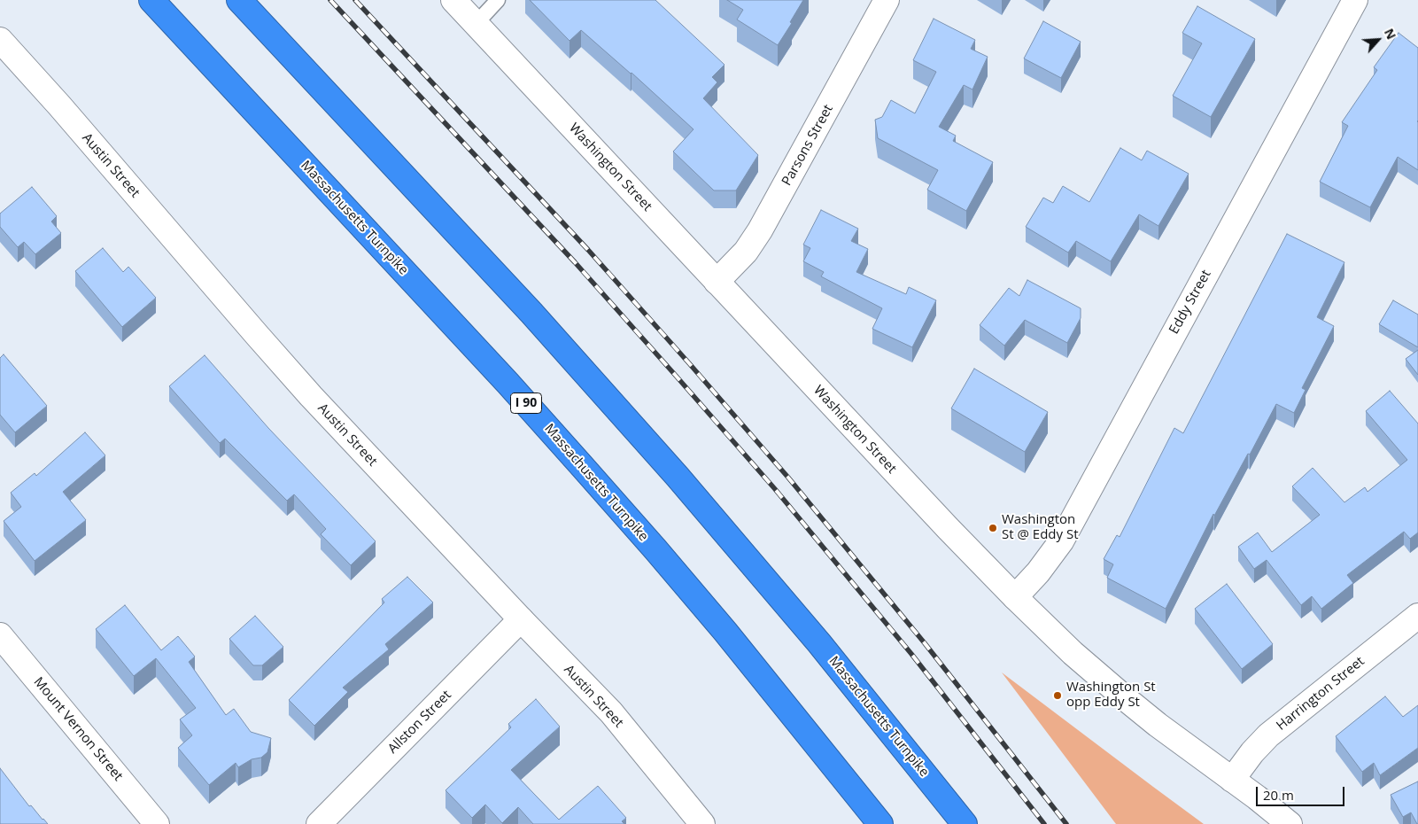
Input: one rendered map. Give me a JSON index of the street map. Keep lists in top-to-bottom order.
{
  "streets": {
    "highway": ["Massachusetts Turnpike", "I 90"],
    "main road": [
      "Parsons Street",
      "Austin Street",
      "Washington Street",
      "Eddy Street",
      "Harrington Street",
      "Allston Street",
      "Mount Vernon Street"
    ]
  },
  "crossings": [
    ["Parsons Street", "Washington Street"],
    ["Austin Street", "Allston Street"],
    ["Washington Street", "Eddy Street"],
    ["Washington Street", "Harrington Street"]
  ],
  "places": ["Washington St @ Eddy St", "Washington St opp Eddy St"],
  "scale_bar": "20 m",
  "north": "top right"
}
